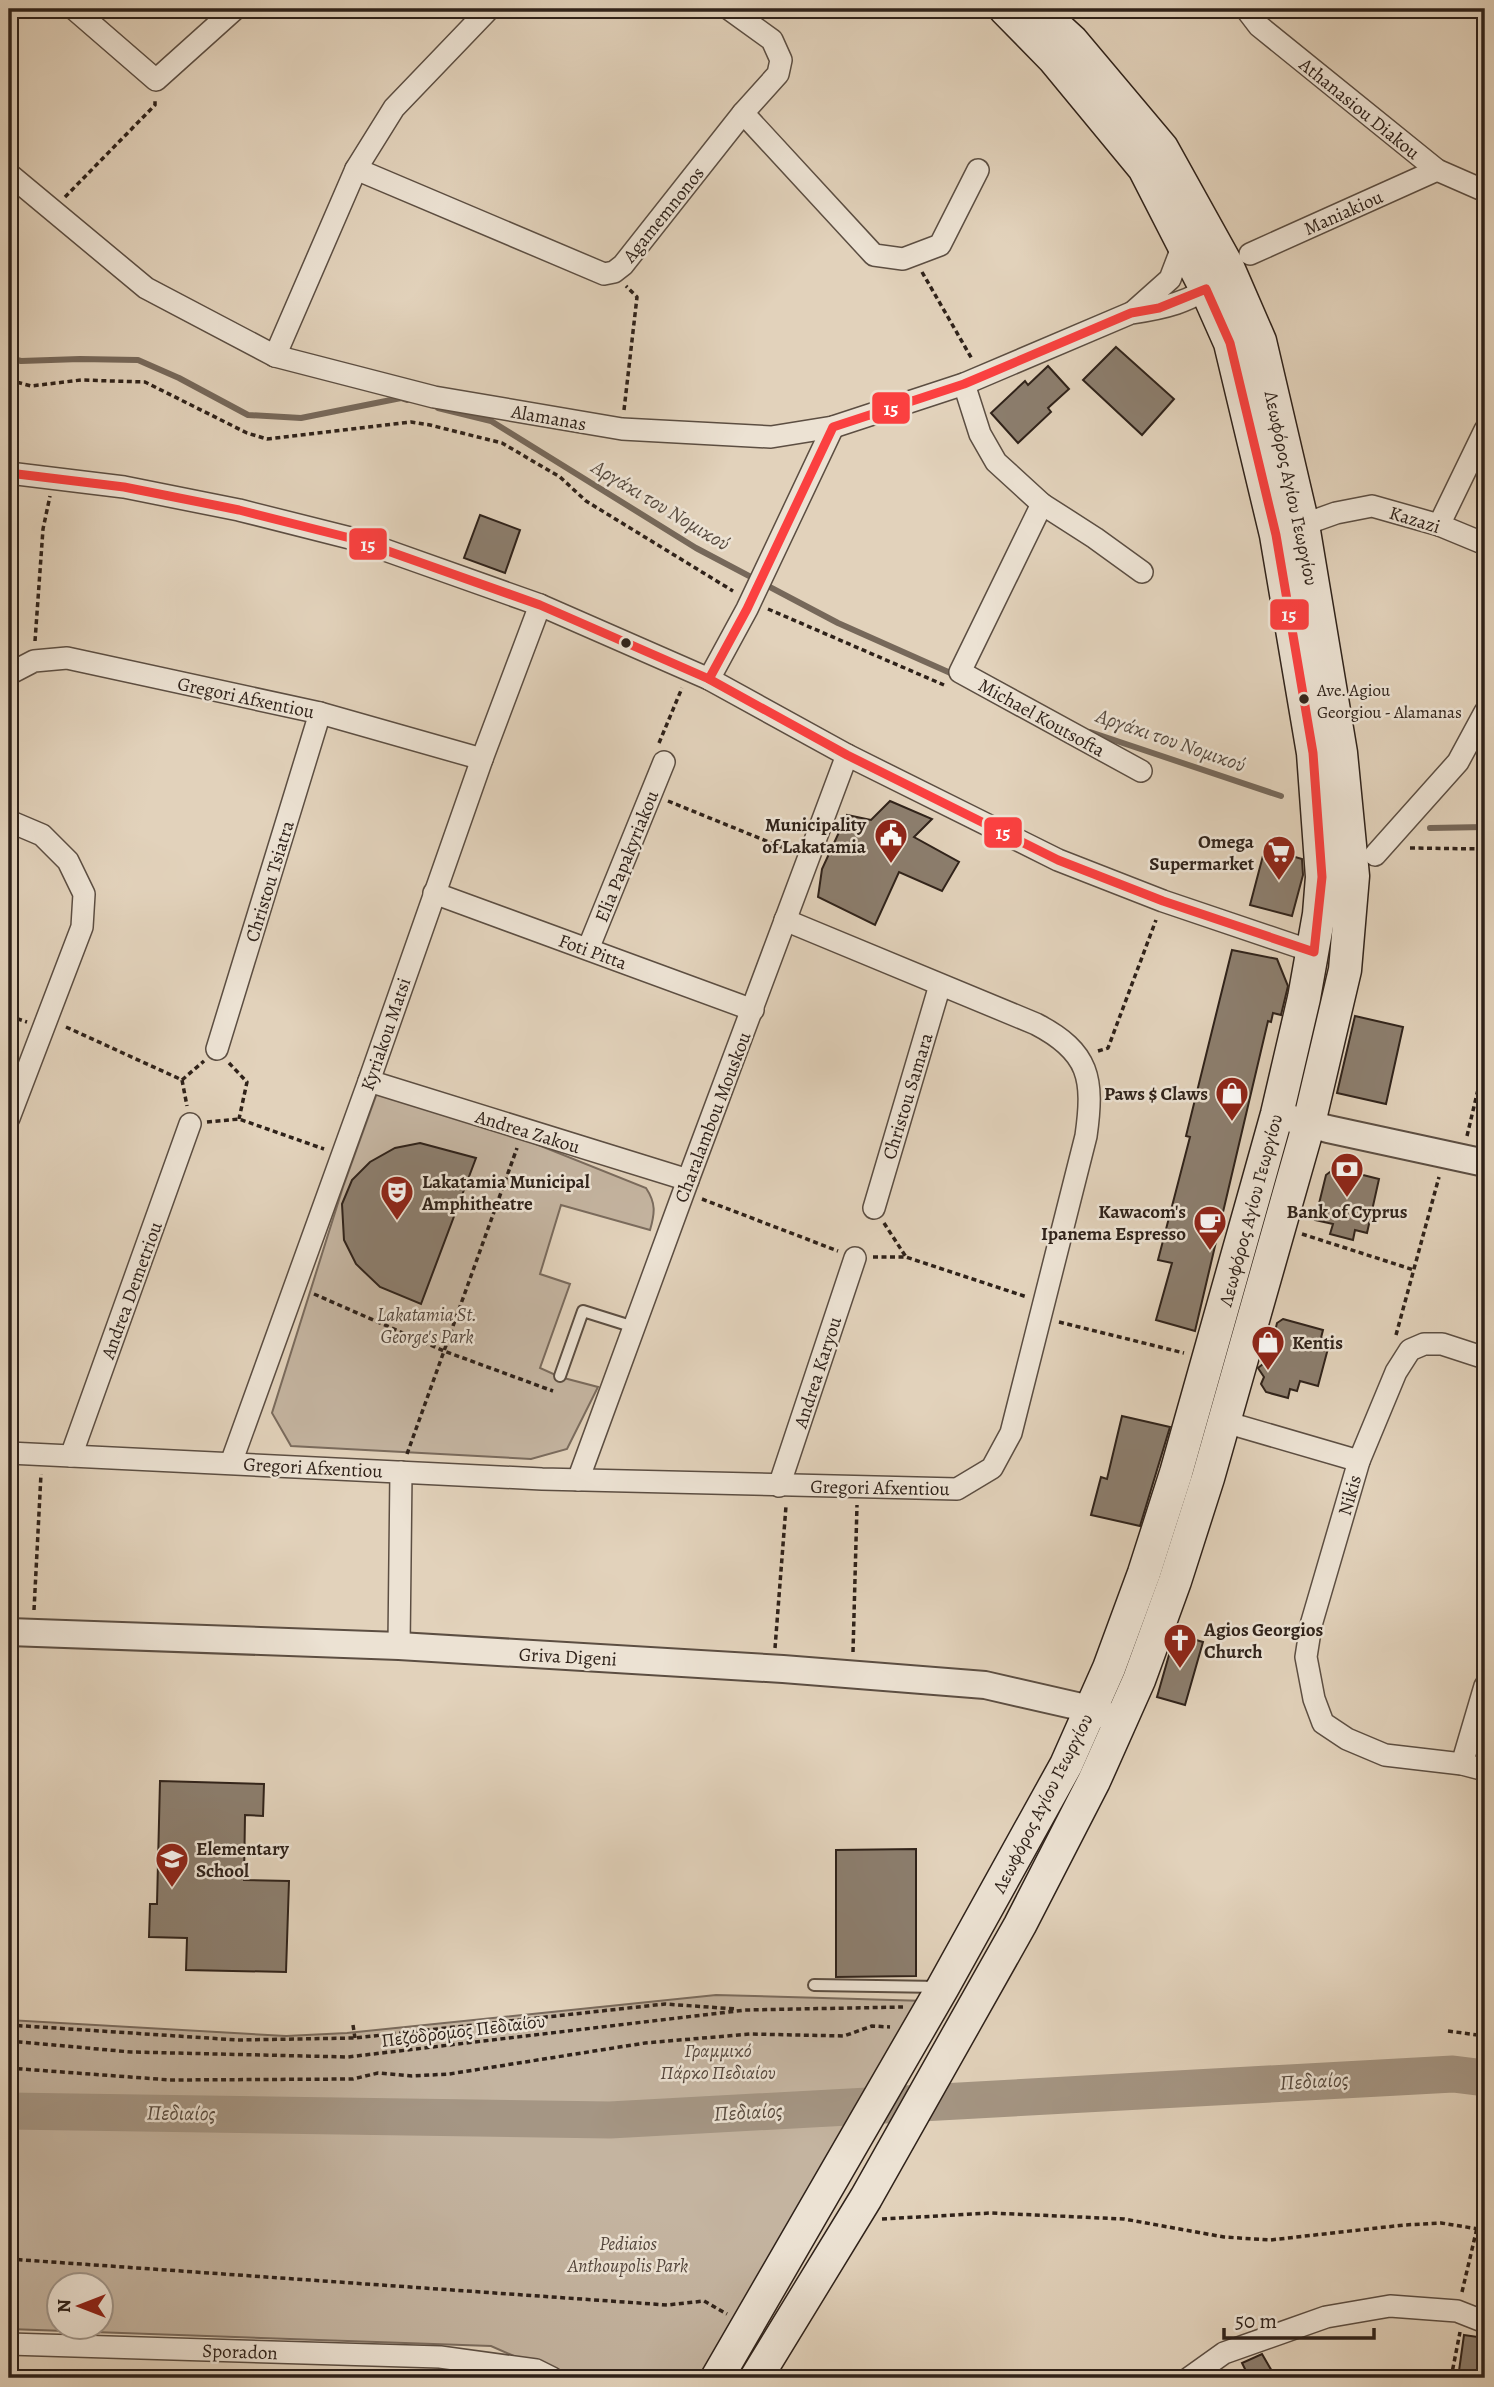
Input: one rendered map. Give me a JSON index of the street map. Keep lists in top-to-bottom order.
{
  "streets": {
    "main road": ["Λεωφόρος Αγίου Γεωργίου"],
    "street": [
      "Athanasiou Diakou",
      "Maniakiou",
      "Agamemnonos",
      "Alamanas",
      "Kazazi",
      "Gregori Afxentiou",
      "Michael Koutsofta",
      "Elia Papakyriakou",
      "Christou Tsiatra",
      "Foti Pitta",
      "Kyriakou Matsi",
      "Christou Samara",
      "Charalambou Mouskou",
      "Andrea Zakou",
      "Andrea Demetriou",
      "Andrea Karyou",
      "Nikis",
      "Griva Digeni",
      "Sporadon"
    ],
    "path": ["Πεζόδρομος Πεδιαίου"]
  },
  "crossings": [
    ["Athanasiou Diakou", "Maniakiou"],
    ["Maniakiou", "Λεωφόρος Αγίου Γεωργίου"],
    ["Alamanas", "Λεωφόρος Αγίου Γεωργίου"],
    ["Λεωφόρος Αγίου Γεωργίου", "Kazazi"],
    ["Λεωφόρος Αγίου Γεωργίου", "Griva Digeni"],
    ["Λεωφόρος Αγίου Γεωργίου", "Πεζόδρομος Πεδιαίου"],
    ["Gregori Afxentiou", "Christou Tsiatra"],
    ["Gregori Afxentiou", "Kyriakou Matsi"],
    ["Gregori Afxentiou", "Charalambou Mouskou"],
    ["Gregori Afxentiou", "Andrea Demetriou"],
    ["Gregori Afxentiou", "Andrea Karyou"],
    ["Elia Papakyriakou", "Foti Pitta"],
    ["Foti Pitta", "Kyriakou Matsi"],
    ["Foti Pitta", "Charalambou Mouskou"],
    ["Kyriakou Matsi", "Andrea Zakou"],
    ["Charalambou Mouskou", "Andrea Zakou"]
  ],
  "water": ["Αργάκι του Νομικού", "Πεδιαίος"],
  "parks": ["Lakatamia St. George's Park", "Γραμμικό Πάρκο Πεδιαίου", "Pediaios Anthoupolis Park"],
  "places": {
    "other": ["Ave. Agiou Georgiou - Alamanas"],
    "public building": ["Municipality of Lakatamia"],
    "supermarket": ["Omega Supermarket"],
    "shop": ["Paws $ Claws", "Kentis"],
    "bank": ["Bank of Cyprus"],
    "theatre": ["Lakatamia Municipal Amphitheatre"],
    "cafe": ["Kawacom's Ipanema Espresso"],
    "church": ["Agios Georgios Church"],
    "school or university": ["Elementary School"]
  },
  "lines": ["transit line 15"],
  "scale_bar": "50 m",
  "north": "left"
}
